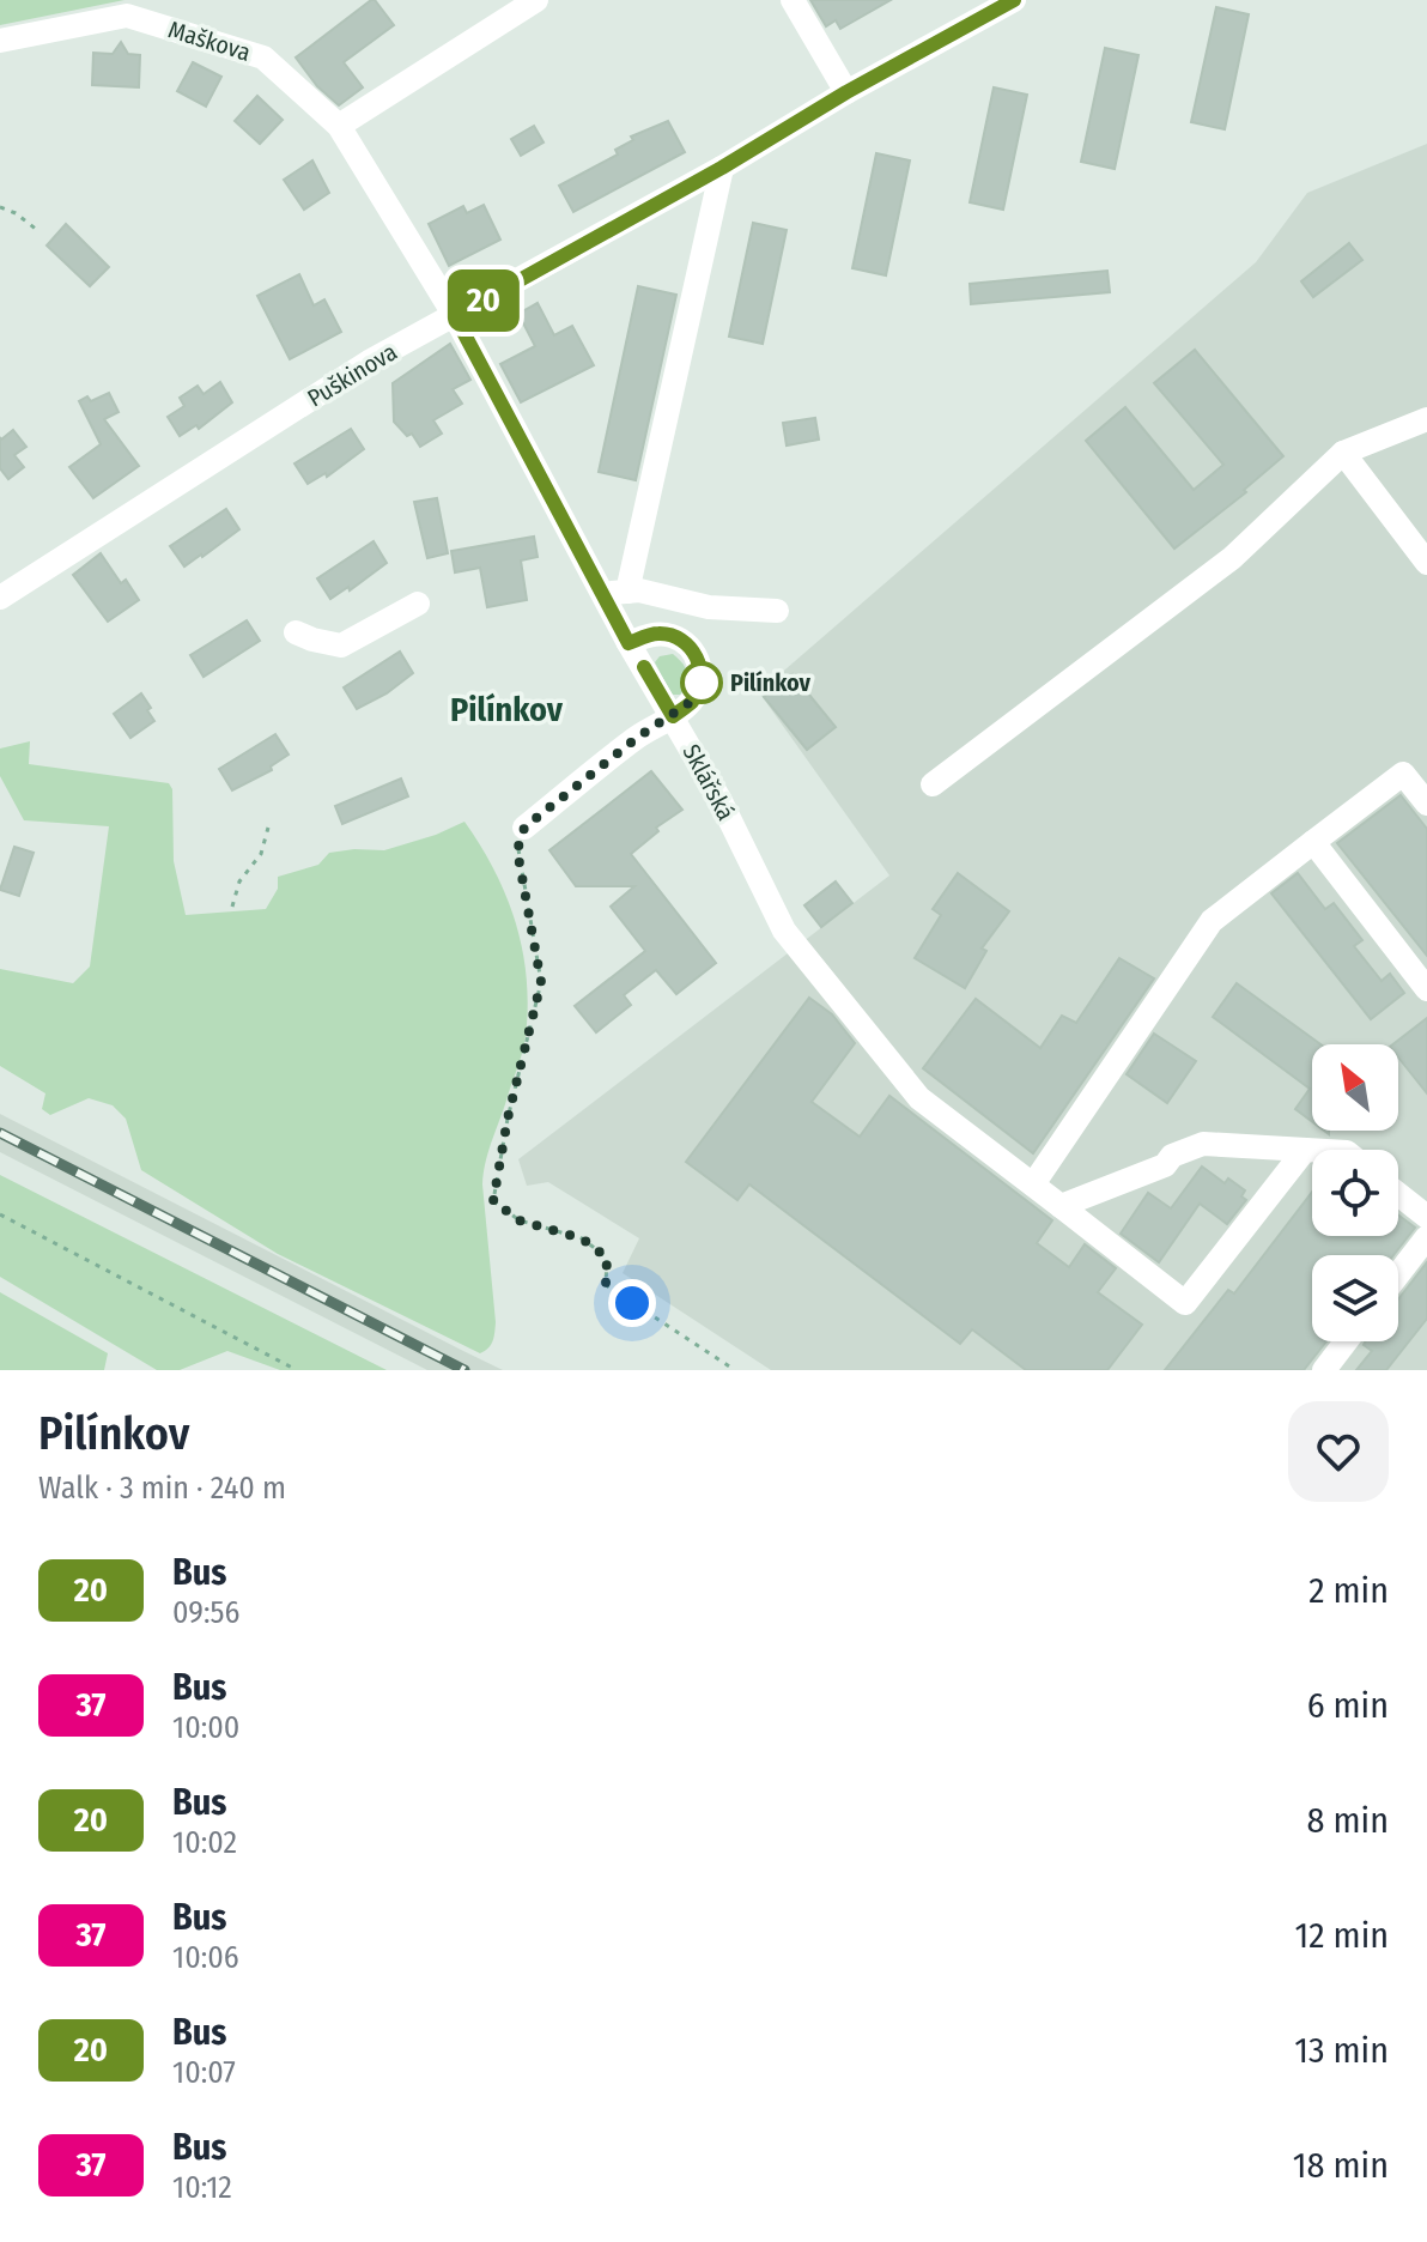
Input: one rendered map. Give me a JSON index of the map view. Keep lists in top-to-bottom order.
{
  "streets": {
    "street": ["Maškova", "Puškinova", "Sklářská"]
  },
  "crossings": [
    ["Maškova", "Puškinova"],
    ["Maškova", "Sklářská"],
    ["Puškinova", "Sklářská"]
  ],
  "districts": ["Pilínkov"],
  "places": ["Pilínkov"],
  "lines": ["bus line 20"],
  "north": "top left",
  "page": {
    "on_map": "20",
    "heading": ["Pilínkov", "Walk · 3 min · 240 m"],
    "list": [
      {
        "mark": "20",
        "name": "Bus",
        "note": "09:56",
        "value": "2 min"
      },
      {
        "mark": "37",
        "name": "Bus",
        "note": "10:00",
        "value": "6 min"
      },
      {
        "mark": "20",
        "name": "Bus",
        "note": "10:02",
        "value": "8 min"
      },
      {
        "mark": "37",
        "name": "Bus",
        "note": "10:06",
        "value": "12 min"
      },
      {
        "mark": "20",
        "name": "Bus",
        "note": "10:07",
        "value": "13 min"
      },
      {
        "mark": "37",
        "name": "Bus",
        "note": "10:12",
        "value": "18 min"
      }
    ]
  }
}
